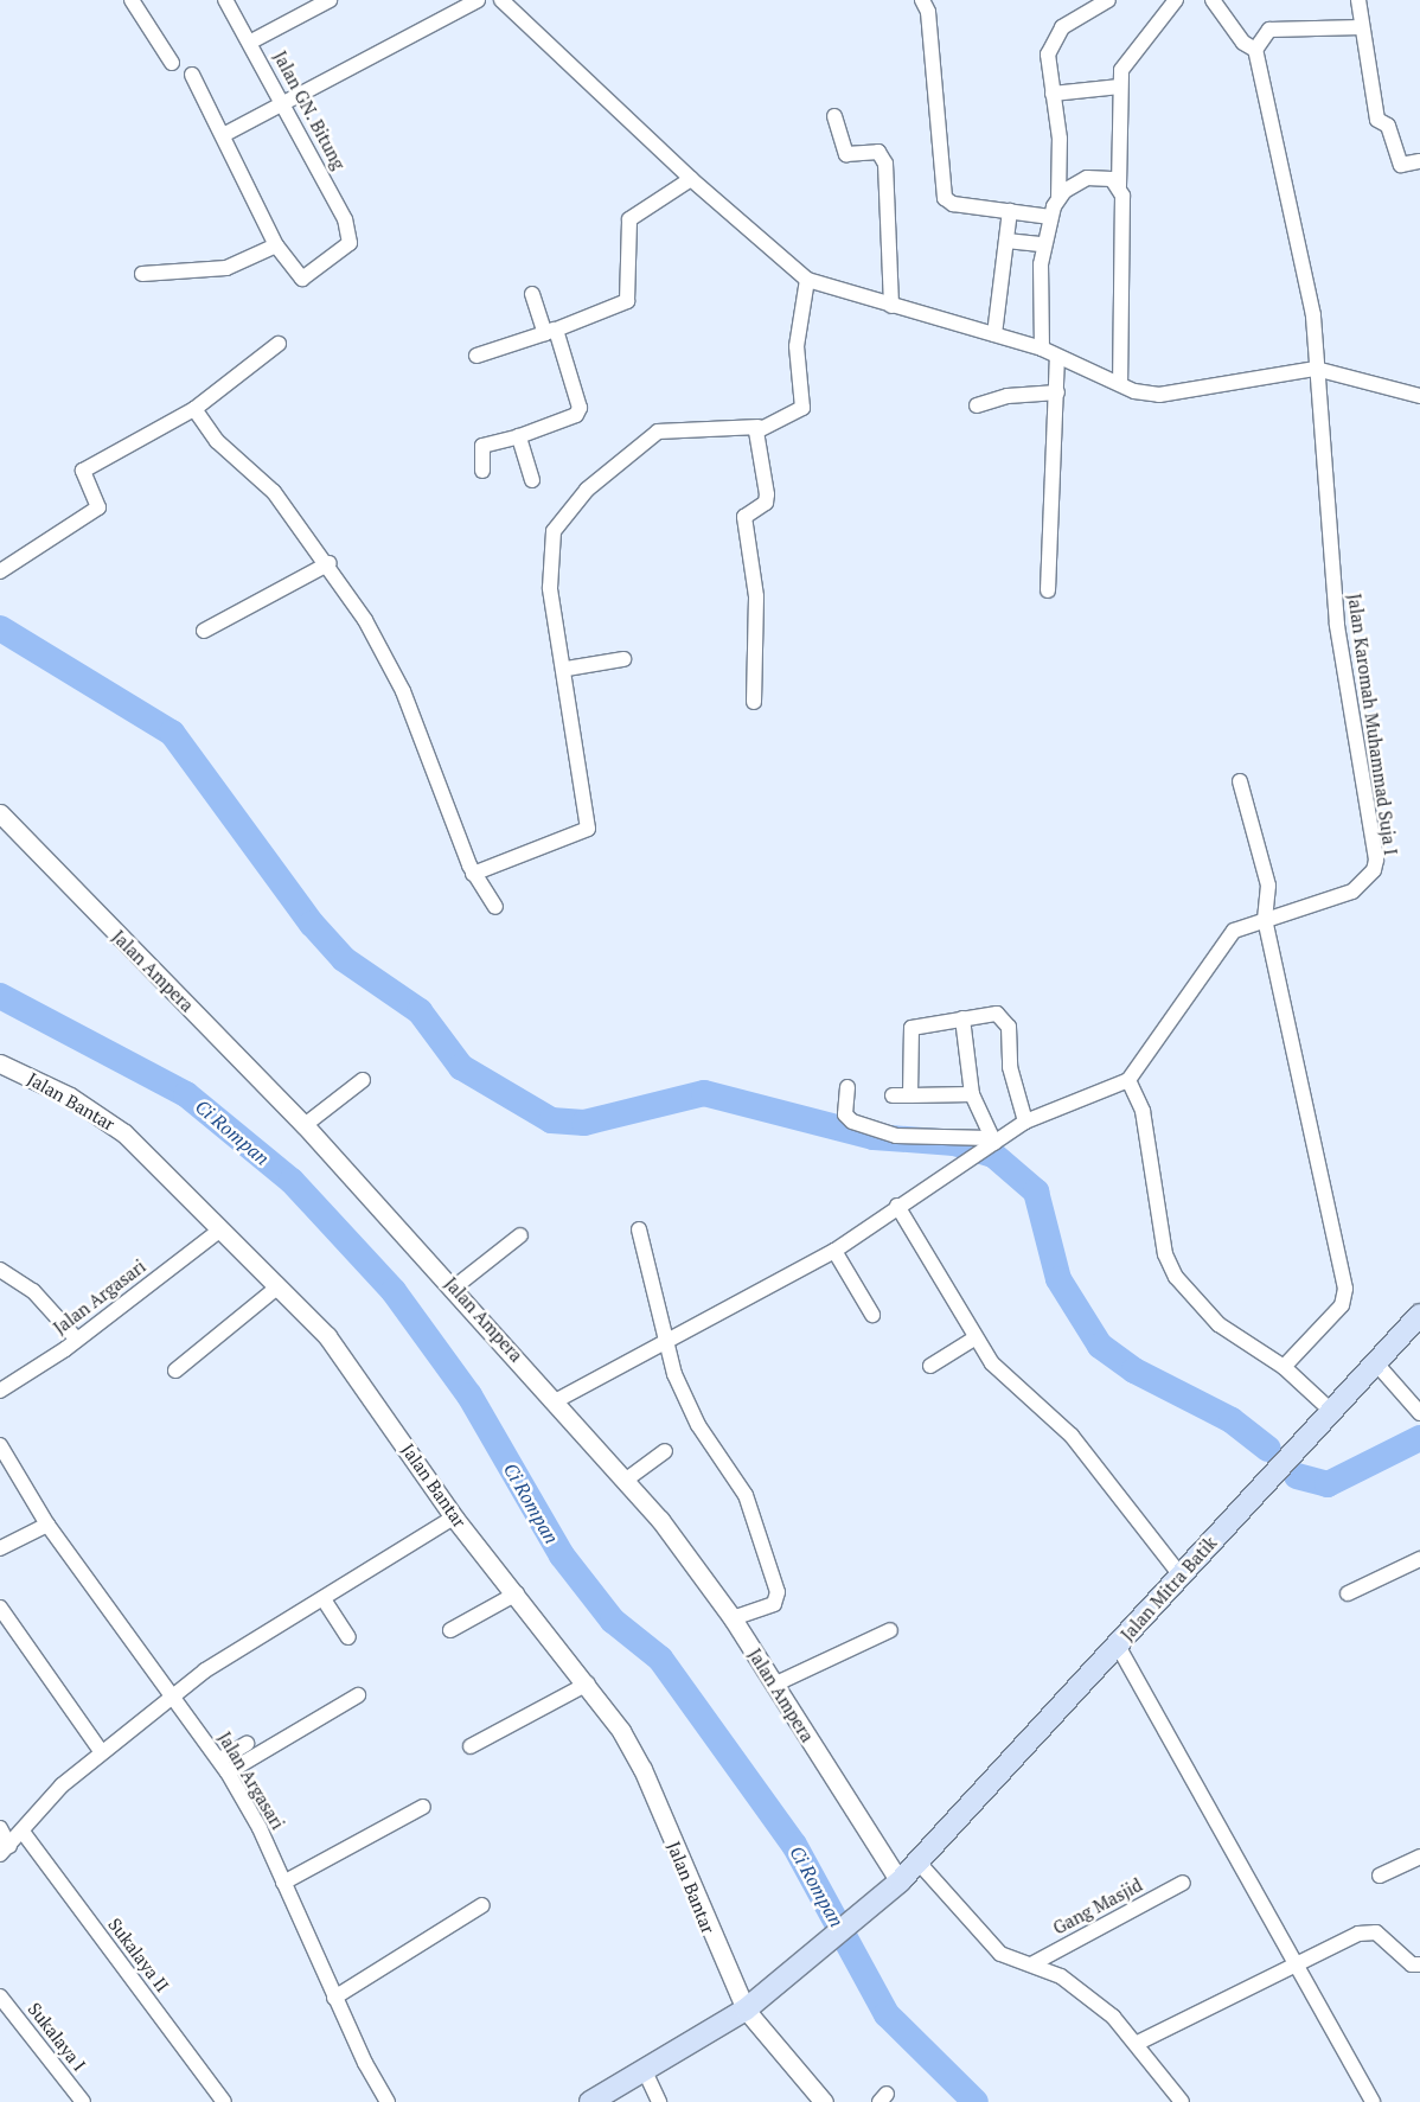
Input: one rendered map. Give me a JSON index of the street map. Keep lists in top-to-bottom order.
{
  "streets": {
    "main road": ["Jalan Mitra Batik"],
    "street": [
      "Jalan GN. Bitung",
      "Jalan Karomah Muhammad Suja I",
      "Jalan Ampera",
      "Jalan Bantar",
      "Jalan Argasari",
      "Gang Masjid",
      "Sukalaya II",
      "Sukalaya I"
    ]
  },
  "crossings": [
    ["Jalan Ampera", "Jalan Mitra Batik"],
    ["Jalan Bantar", "Jalan Argasari"],
    ["Jalan Bantar", "Jalan Mitra Batik"]
  ],
  "water": ["Ci Rompan"]
}
